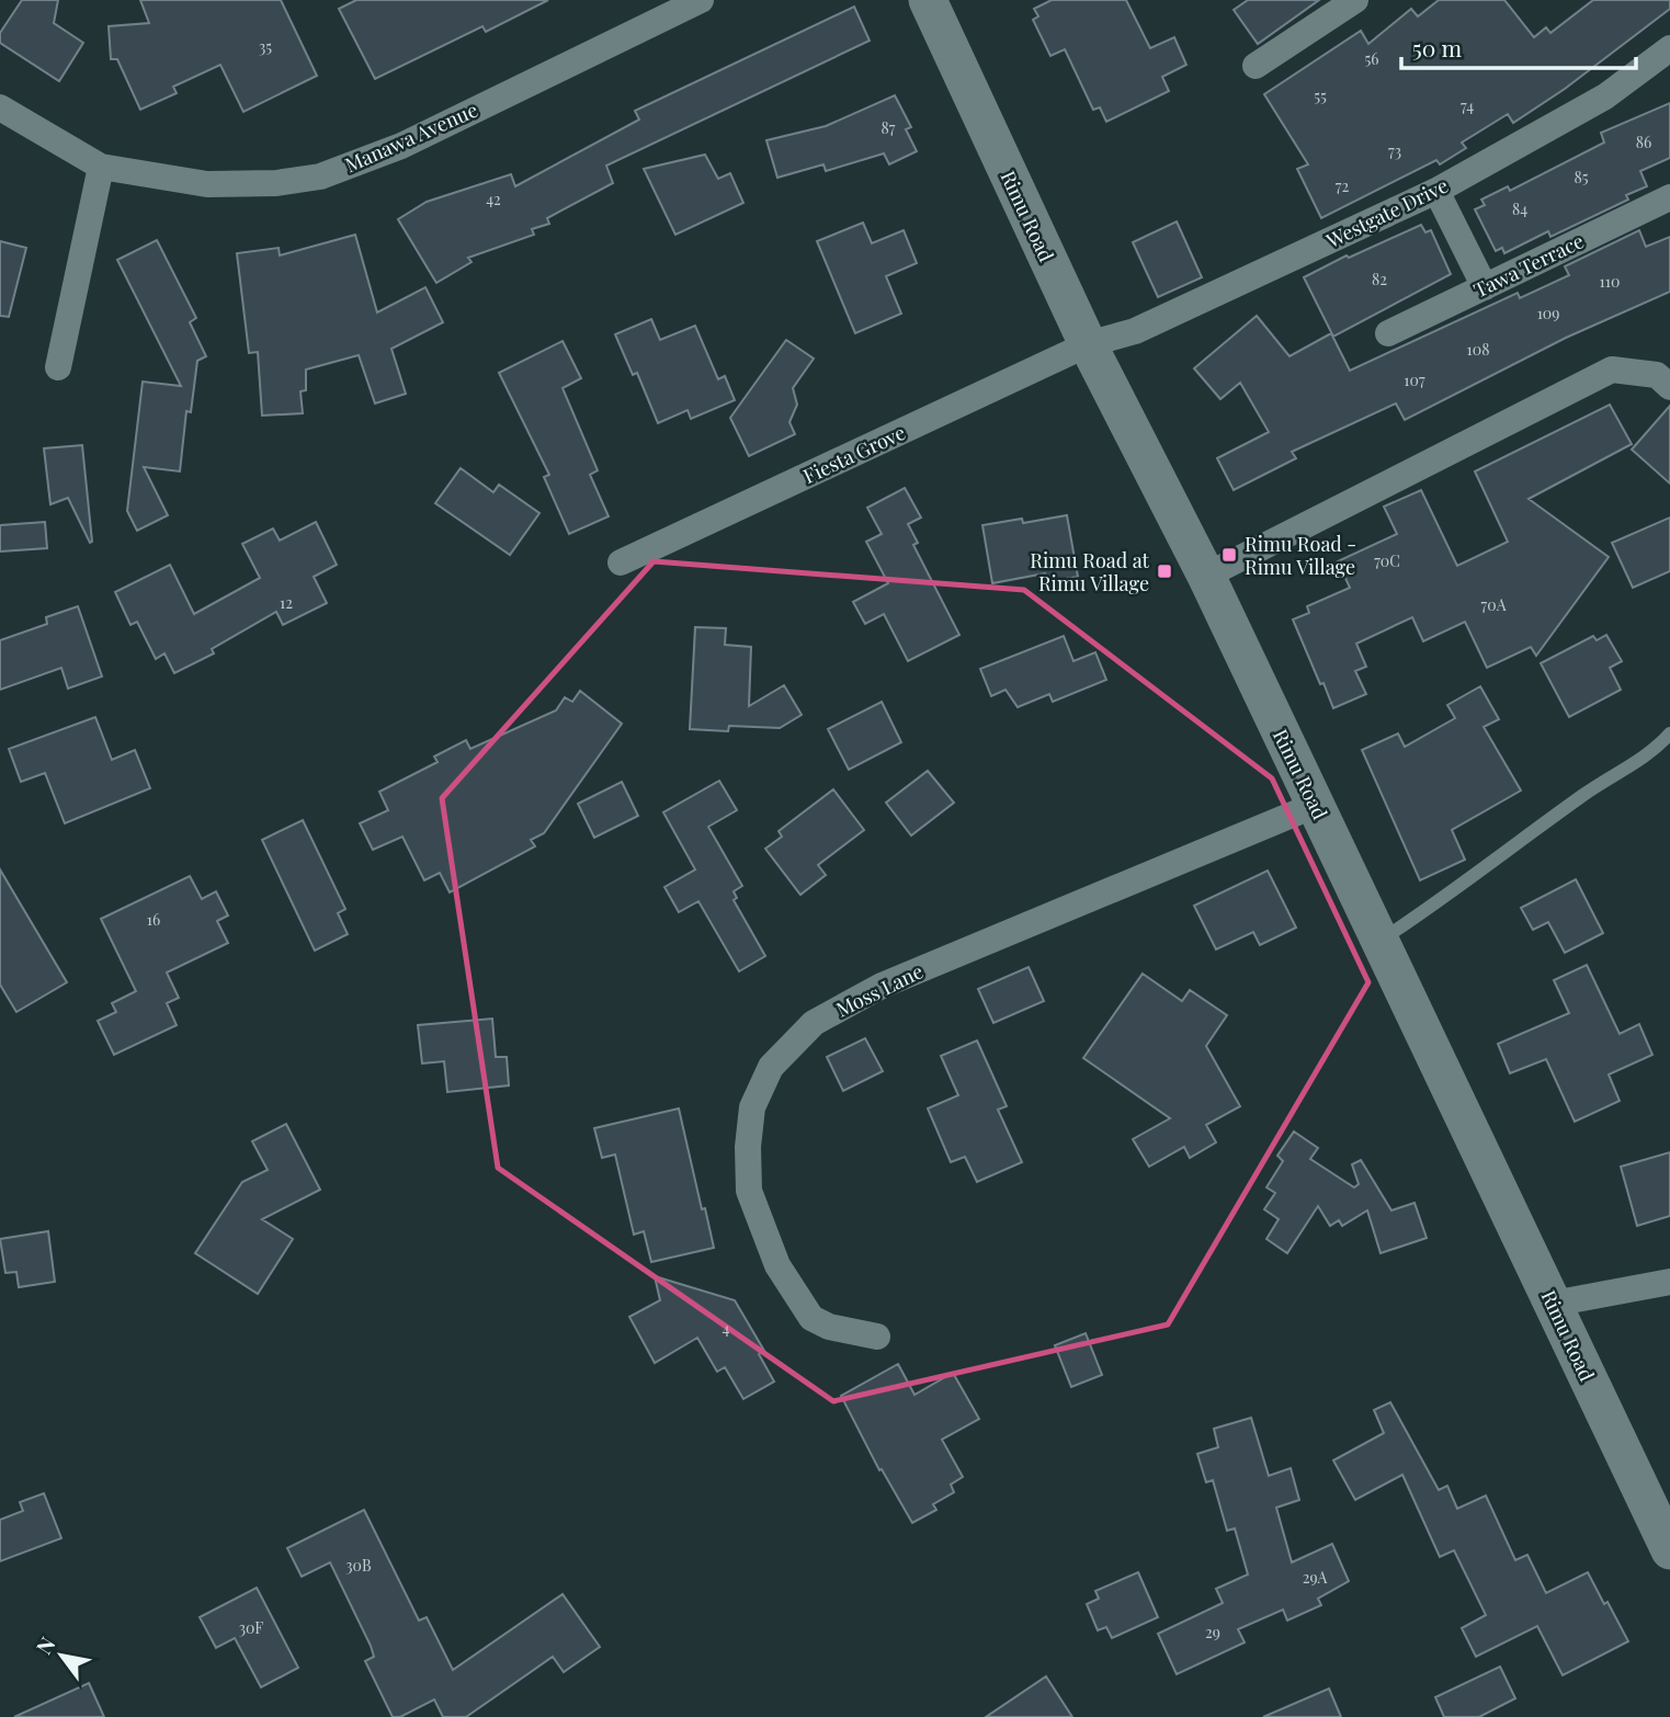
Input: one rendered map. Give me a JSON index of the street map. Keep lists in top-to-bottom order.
{
  "streets": {
    "main road": ["Rimu Road"],
    "street": [
      "Manawa Avenue",
      "Westgate Drive",
      "Tawa Terrace",
      "Fiesta Grove",
      "Moss Lane"
    ]
  },
  "crossings": [
    ["Westgate Drive", "Rimu Road"],
    ["Westgate Drive", "Fiesta Grove"],
    ["Rimu Road", "Fiesta Grove"],
    ["Rimu Road", "Moss Lane"]
  ],
  "places": {
    "transit": ["Rimu Road - Rimu Village", "Rimu Road at Rimu Village"]
  },
  "house_numbers": [
    "35",
    "56",
    "55",
    "74",
    "87",
    "86",
    "73",
    "85",
    "72",
    "42",
    "84",
    "82",
    "110",
    "109",
    "108",
    "107",
    "70C",
    "12",
    "70A",
    "16",
    "4",
    "30B",
    "29A",
    "30F",
    "29"
  ],
  "scale_bar": "50 m",
  "north": "top left"
}
